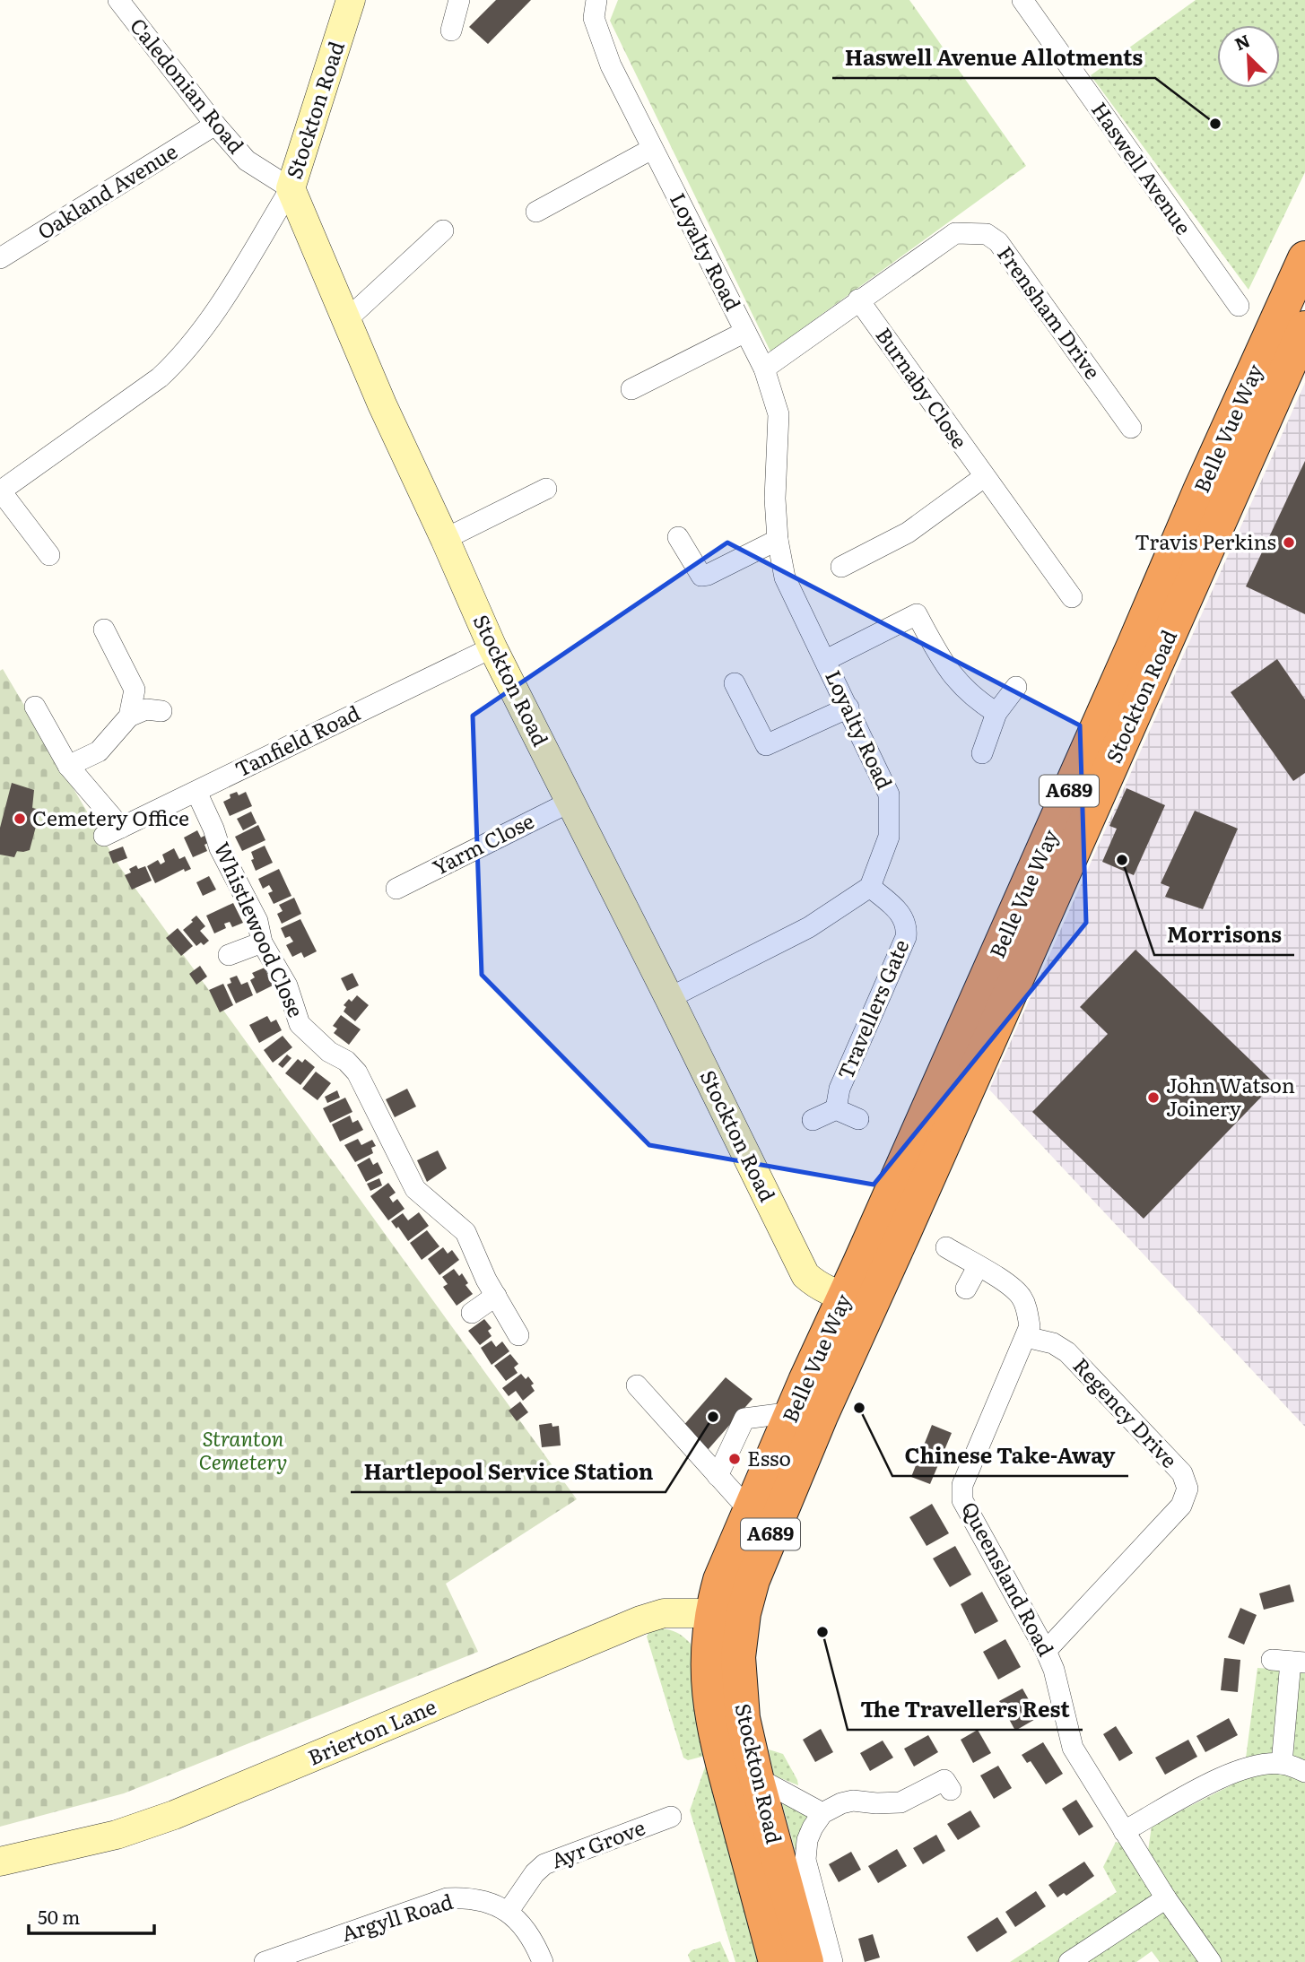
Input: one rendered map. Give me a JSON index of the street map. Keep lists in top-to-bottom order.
{
  "streets": {
    "highway": ["Stockton Road", "Belle Vue Way", "A689"],
    "street": [
      "Caledonian Road",
      "Haswell Avenue",
      "Oakland Avenue",
      "Loyalty Road",
      "Frensham Drive",
      "Burnaby Close",
      "Tanfield Road",
      "Yarm Close",
      "Whistlewood Close",
      "Travellers Gate",
      "Regency Drive",
      "Queensland Road",
      "Brierton Lane",
      "Ayr Grove",
      "Argyll Road"
    ]
  },
  "crossings": [
    ["Caledonian Road", "Stockton Road"],
    ["Caledonian Road", "Oakland Avenue"],
    ["Stockton Road", "Belle Vue Way"],
    ["Stockton Road", "Tanfield Road"],
    ["Stockton Road", "Yarm Close"],
    ["Stockton Road", "Brierton Lane"],
    ["Loyalty Road", "Frensham Drive"],
    ["Loyalty Road", "Travellers Gate"],
    ["Frensham Drive", "Burnaby Close"],
    ["Tanfield Road", "Whistlewood Close"],
    ["Regency Drive", "Queensland Road"],
    ["Ayr Grove", "Argyll Road"]
  ],
  "parks": ["Stranton Cemetery"],
  "places": [
    "Haswell Avenue Allotments",
    "Travis Perkins",
    "Cemetery Office",
    "Morrisons",
    "John Watson Joinery",
    "Chinese Take-Away",
    "Hartlepool Service Station",
    "Esso",
    "The Travellers Rest"
  ],
  "scale_bar": "50 m",
  "north": "top left"
}
